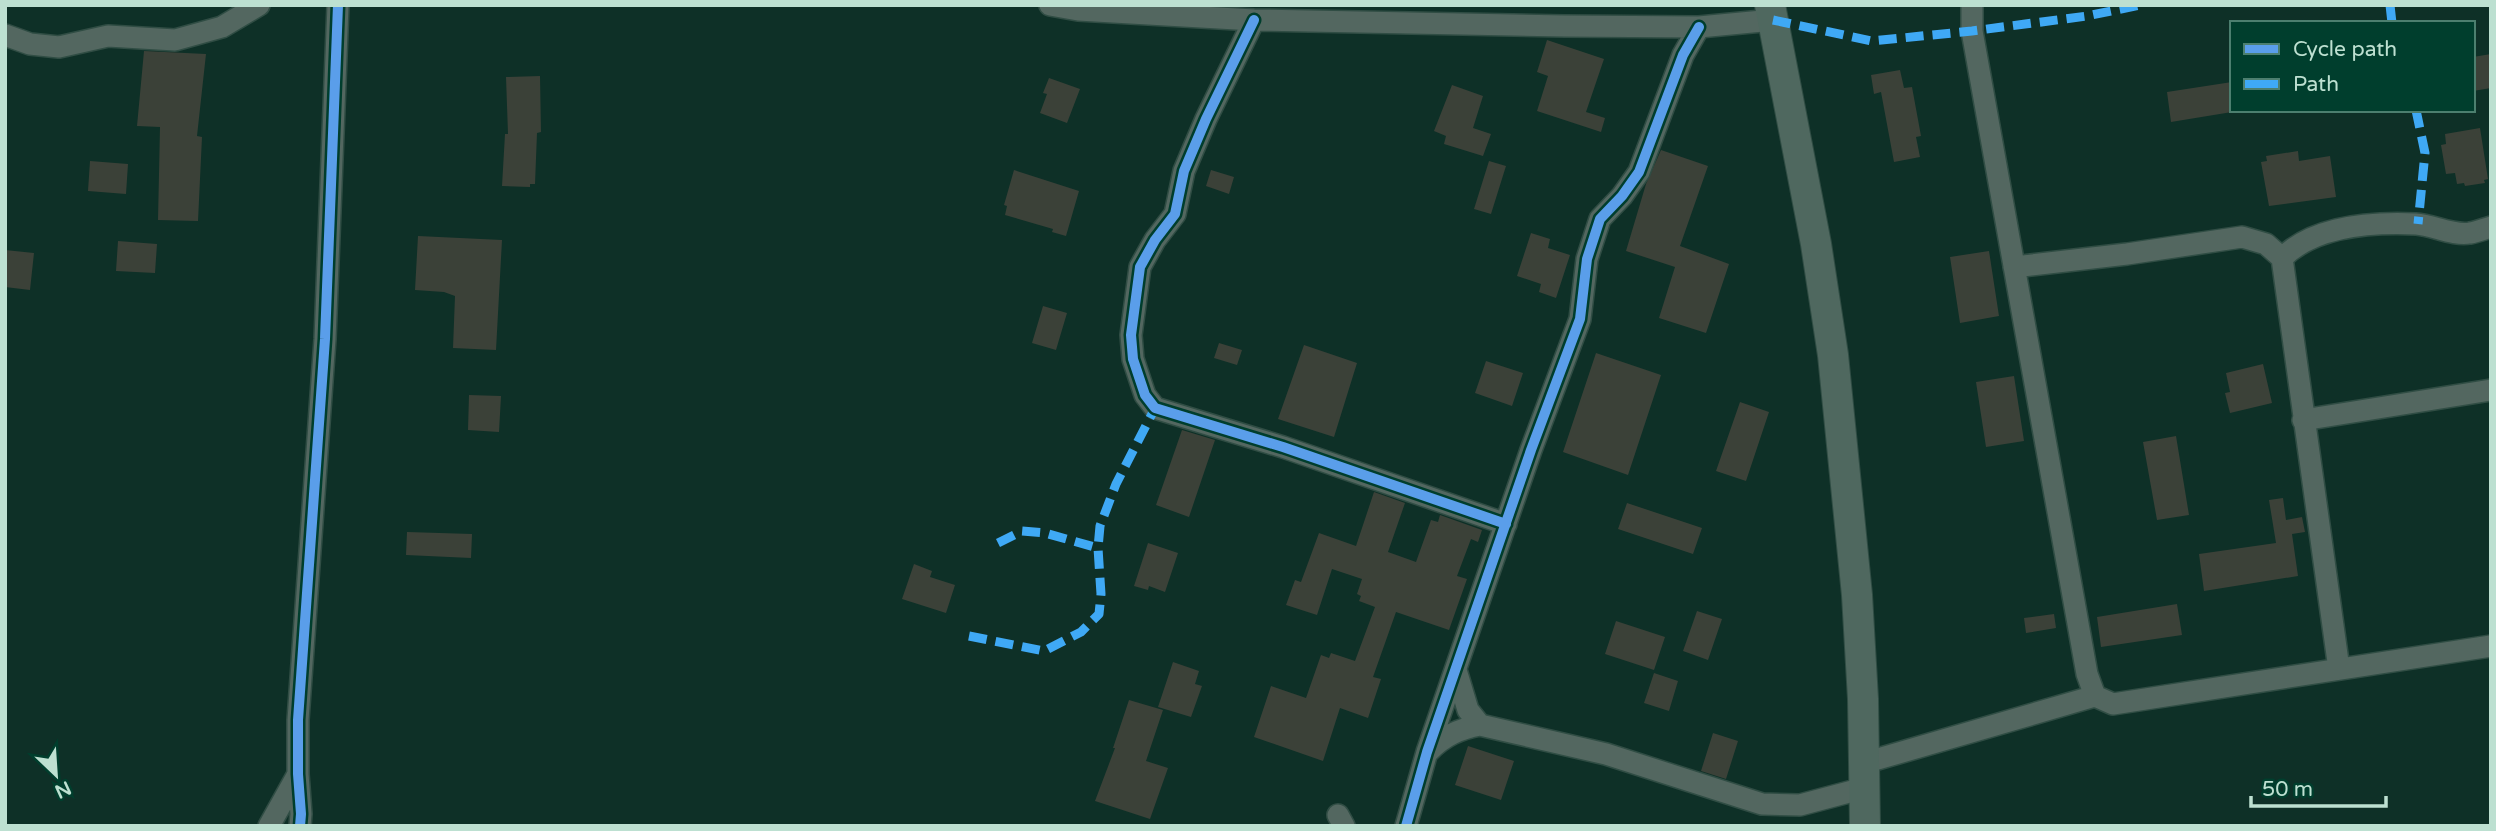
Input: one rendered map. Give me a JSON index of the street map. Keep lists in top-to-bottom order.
{
  "legend": ["Cycle path", "Path"],
  "scale_bar": "50 m",
  "north": "bottom right"
}
